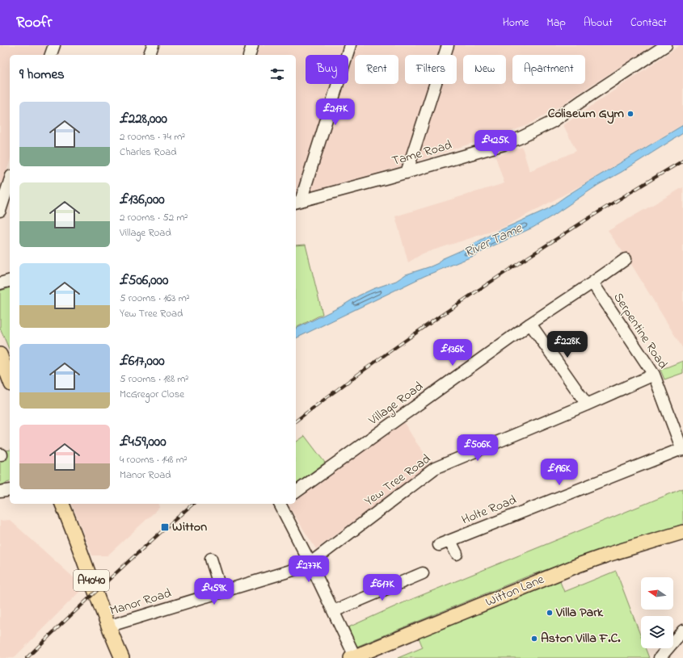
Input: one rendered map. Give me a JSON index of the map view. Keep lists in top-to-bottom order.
{
  "streets": {
    "main road": ["A4040", "Witton Lane"],
    "street": [
      "Tame Road",
      "Serpentine Road",
      "Village Road",
      "Yew Tree Road",
      "Holte Road",
      "Manor Road"
    ]
  },
  "crossings": [
    ["Serpentine Road", "Village Road"],
    ["Serpentine Road", "Yew Tree Road"],
    ["Serpentine Road", "Holte Road"],
    ["Yew Tree Road", "Manor Road"],
    ["A4040", "Manor Road"]
  ],
  "water": ["River Tame"],
  "places": {
    "other": ["Coliseum Gym", "Villa Park", "Aston Villa F.C."],
    "transit": ["Witton"]
  },
  "north": "left",
  "page": {
    "header": "Roofr",
    "nav": [
      "Home",
      "Map",
      "About",
      "Contact"
    ],
    "chip": [
      "Buy",
      "Rent",
      "Filters",
      "New",
      "Apartment"
    ],
    "heading": "9 homes",
    "list": [
      {
        "name": "£228,000",
        "note": "2 rooms · 74 m² · Charles Road"
      },
      {
        "name": "£136,000",
        "note": "2 rooms · 52 m² · Village Road"
      },
      {
        "name": "£506,000",
        "note": "5 rooms · 163 m² · Yew Tree Road"
      },
      {
        "name": "£617,000",
        "note": "5 rooms · 188 m² · McGregor Close"
      },
      {
        "name": "£459,000",
        "note": "4 rooms · 148 m² · Manor Road"
      }
    ],
    "price": [
      "£217K",
      "£425K",
      "£228K",
      "£136K",
      "£506K",
      "£196K",
      "£277K",
      "£617K",
      "£459K"
    ]
  }
}
